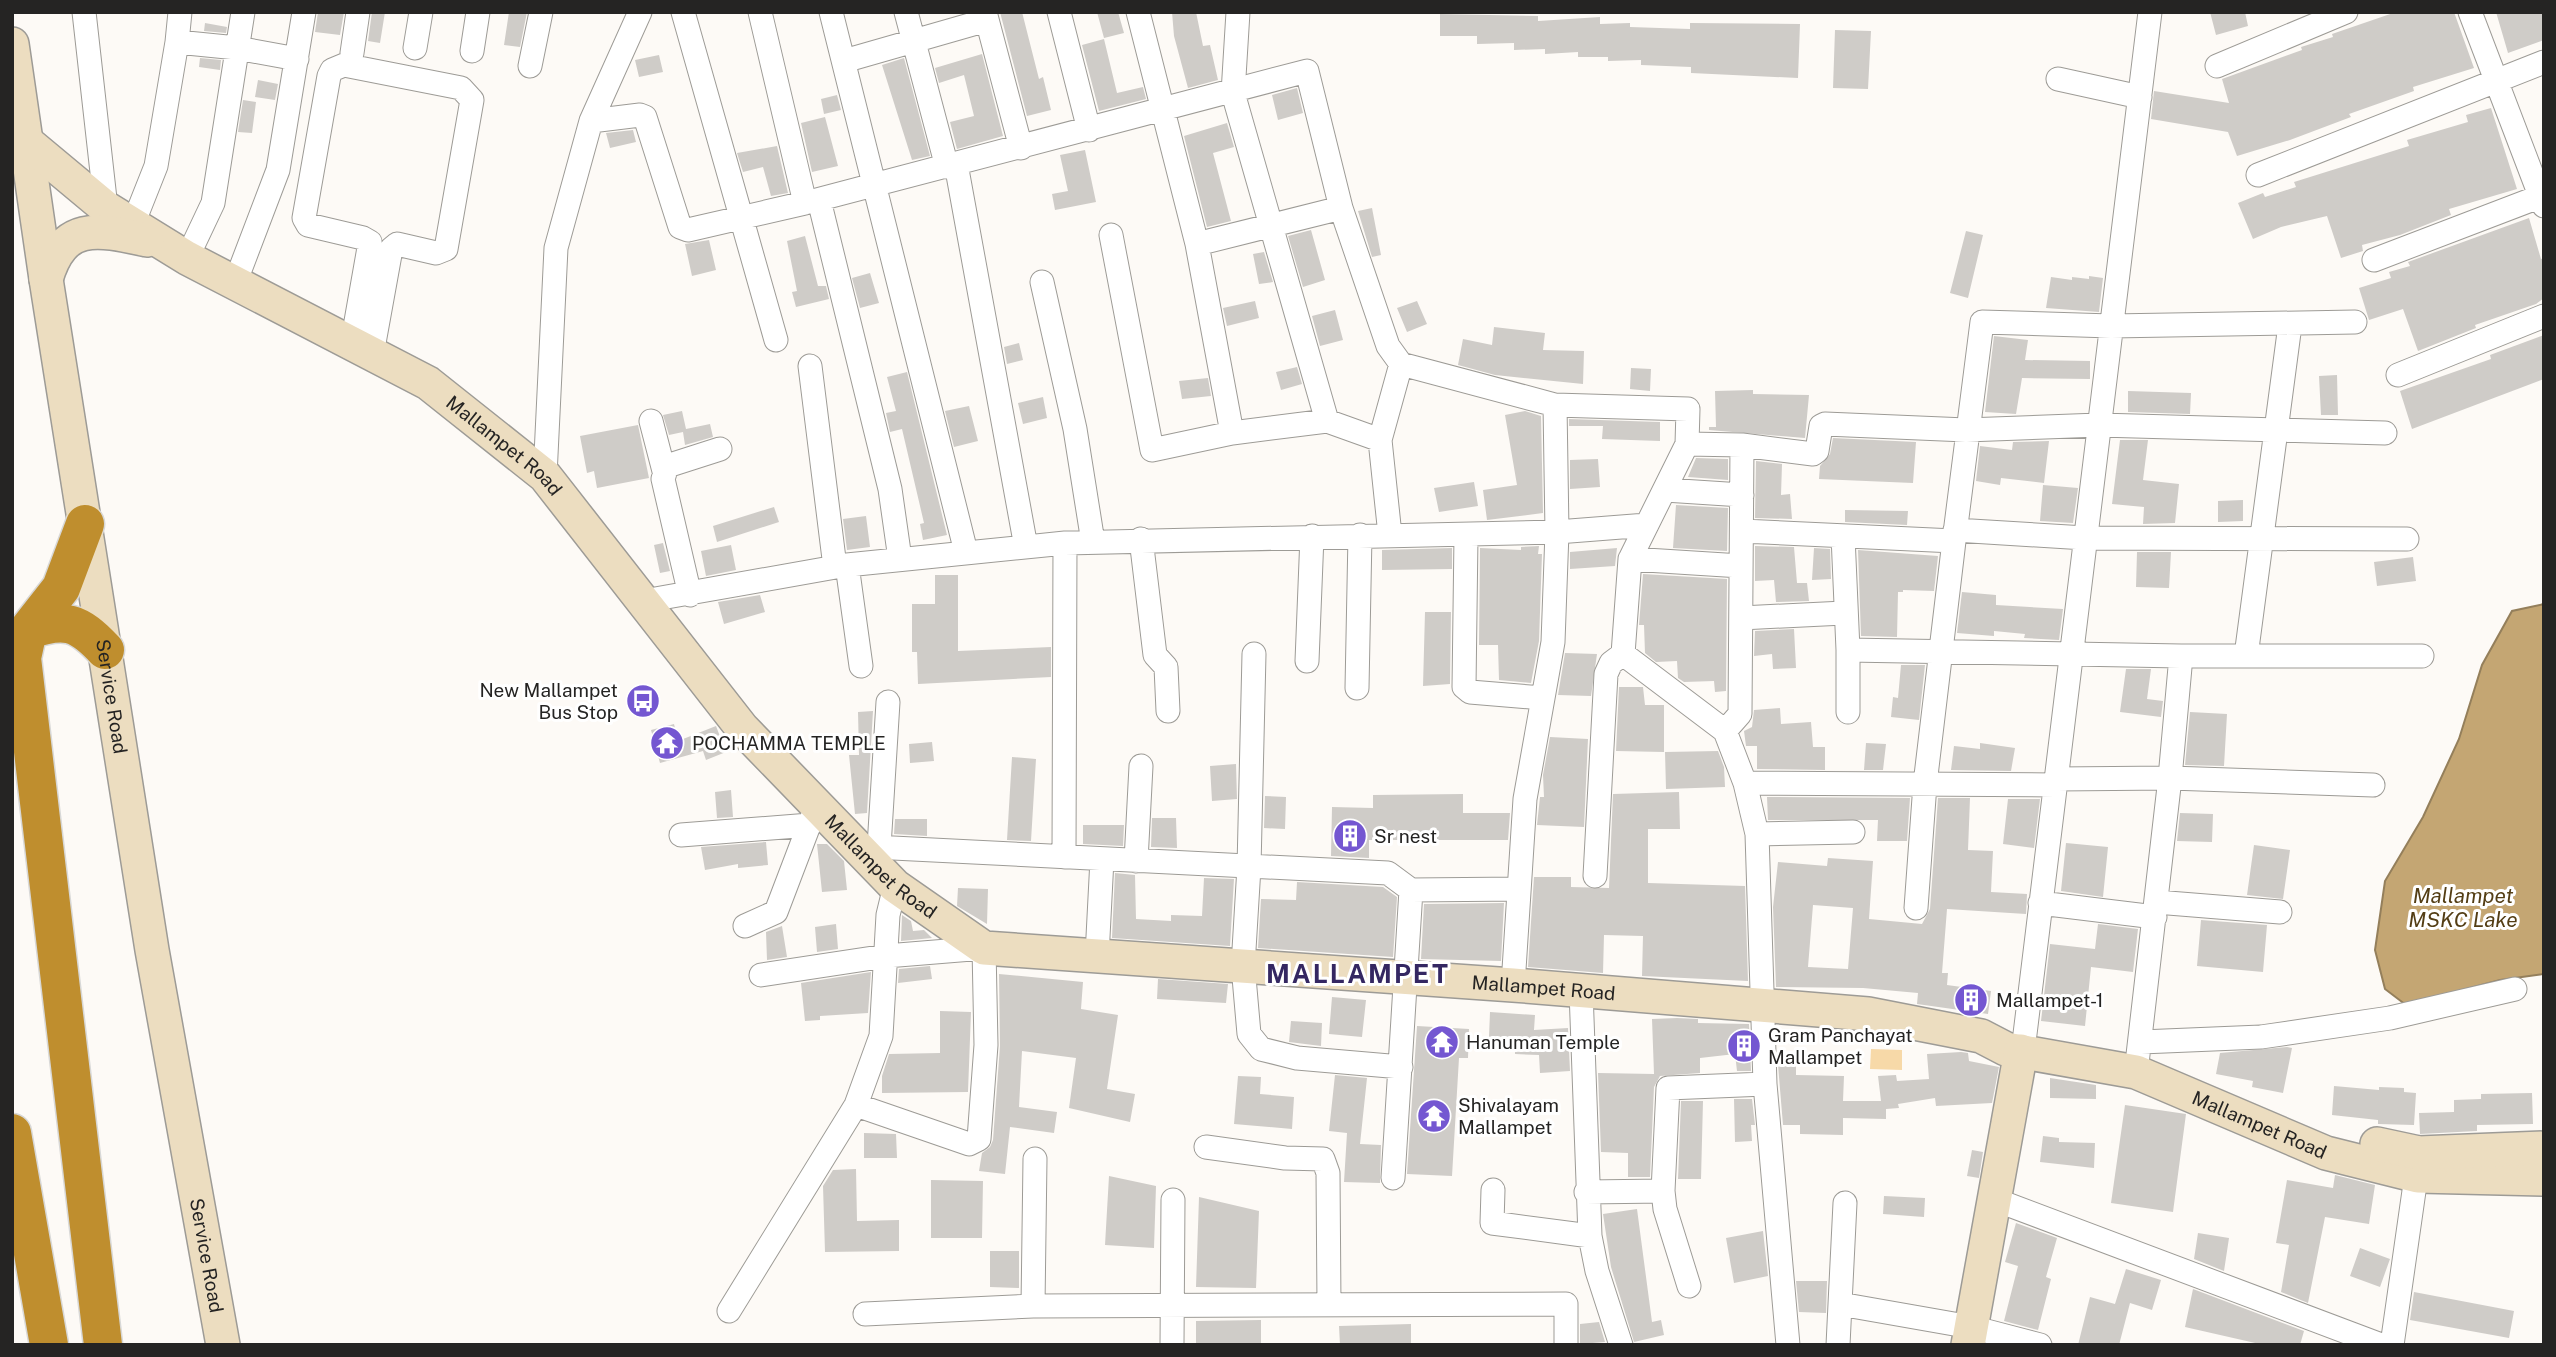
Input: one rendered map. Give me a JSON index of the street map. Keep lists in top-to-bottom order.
{
  "streets": {
    "main road": ["Mallampet Road", "Service Road"]
  },
  "crossings": [
    ["Mallampet Road", "Service Road"]
  ],
  "districts": ["MALLAMPET"],
  "water": ["Mallampet MSKC Lake"],
  "places": {
    "bus stop": ["New Mallampet Bus Stop"],
    "temple": ["POCHAMMA TEMPLE", "Hanuman Temple", "Shivalayam Mallampet"],
    "building": ["Sr nest", "Mallampet-1", "Gram Panchayat Mallampet"]
  }
}
